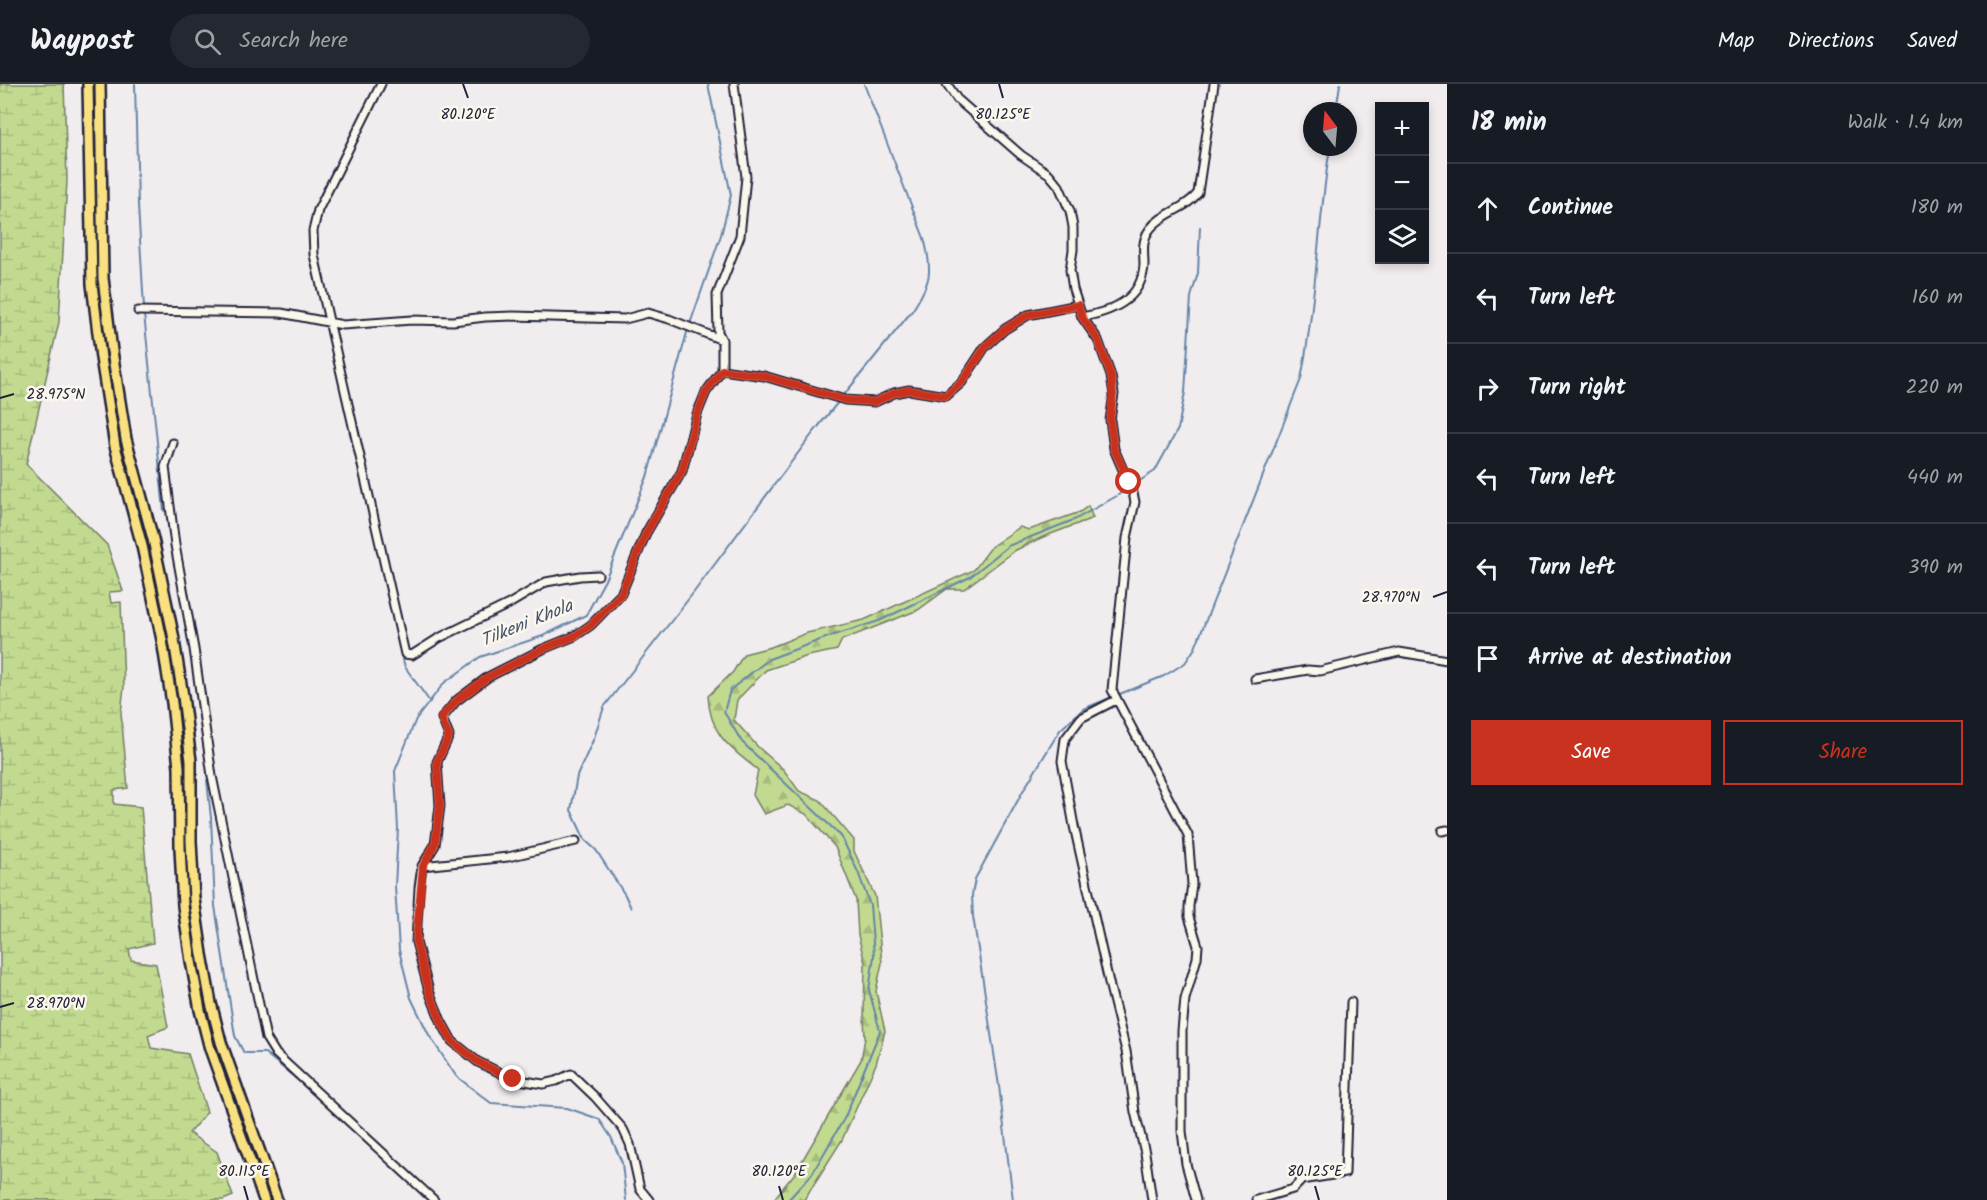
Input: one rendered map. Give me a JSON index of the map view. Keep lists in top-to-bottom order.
{
  "water": ["Tilkeni Khola"],
  "north": "top",
  "page": {
    "header": "Waypost",
    "search": "Search here",
    "nav": ["Map", "Directions", "Saved"],
    "heading": ["18 min", "Walk · 1.4 km"],
    "map_buttons": ["+", "−"],
    "list": [
      ["Continue", "180 m"],
      ["Turn left", "160 m"],
      ["Turn right", "220 m"],
      ["Turn left", "440 m"],
      ["Turn left", "390 m"],
      "Arrive at destination"
    ],
    "buttons": ["Save", "Share"]
  },
  "coordinates": [
    "80.120°E",
    "80.125°E",
    "28.975°N",
    "28.970°N",
    "80.115°E"
  ]
}
